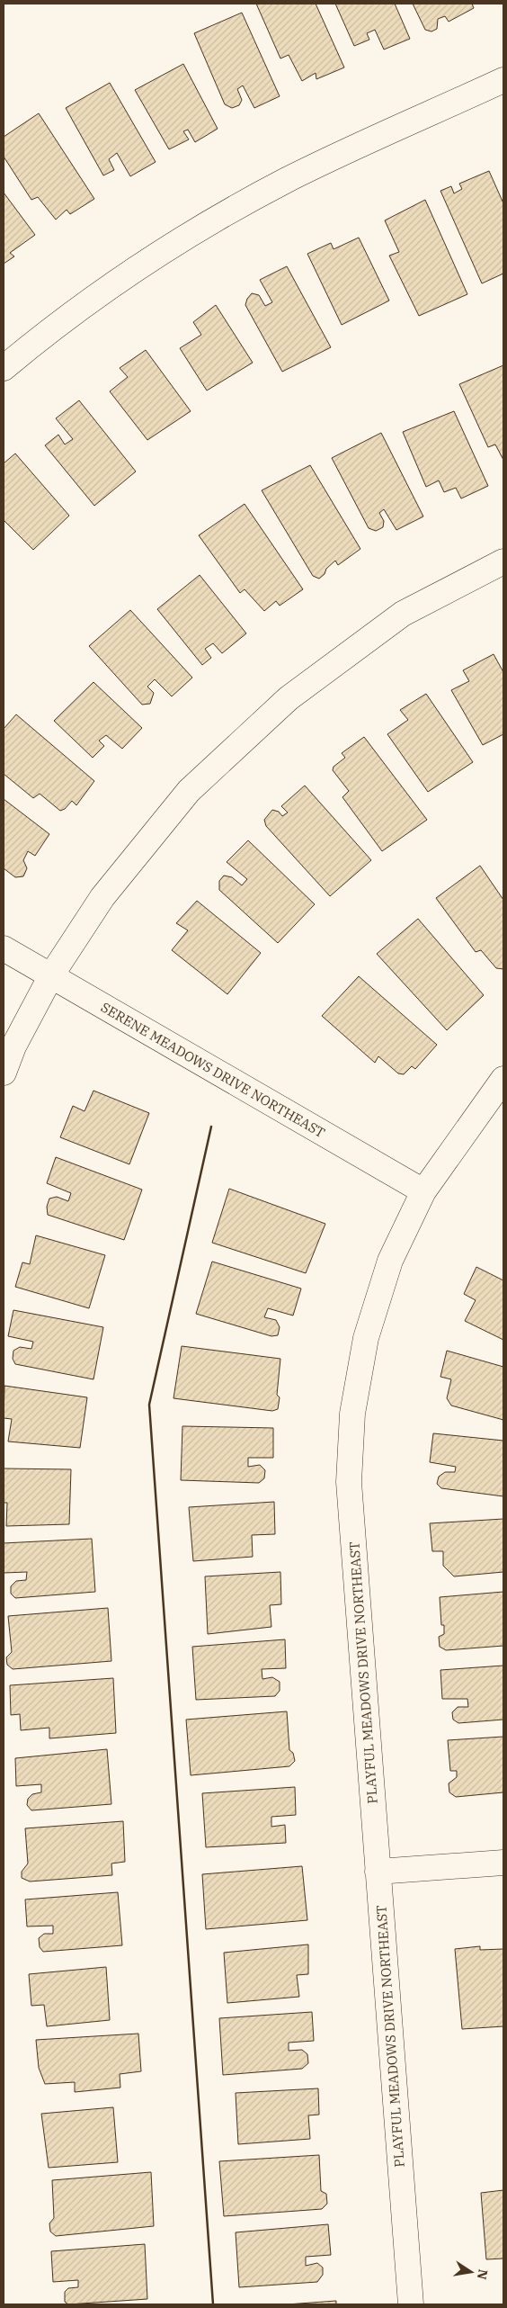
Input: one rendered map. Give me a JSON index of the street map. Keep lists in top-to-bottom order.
{
  "streets": {
    "street": ["SERENE MEADOWS DRIVE NORTHEAST", "PLAYFUL MEADOWS DRIVE NORTHEAST"]
  },
  "crossings": [
    ["SERENE MEADOWS DRIVE NORTHEAST", "PLAYFUL MEADOWS DRIVE NORTHEAST"]
  ],
  "north": "right"
}
